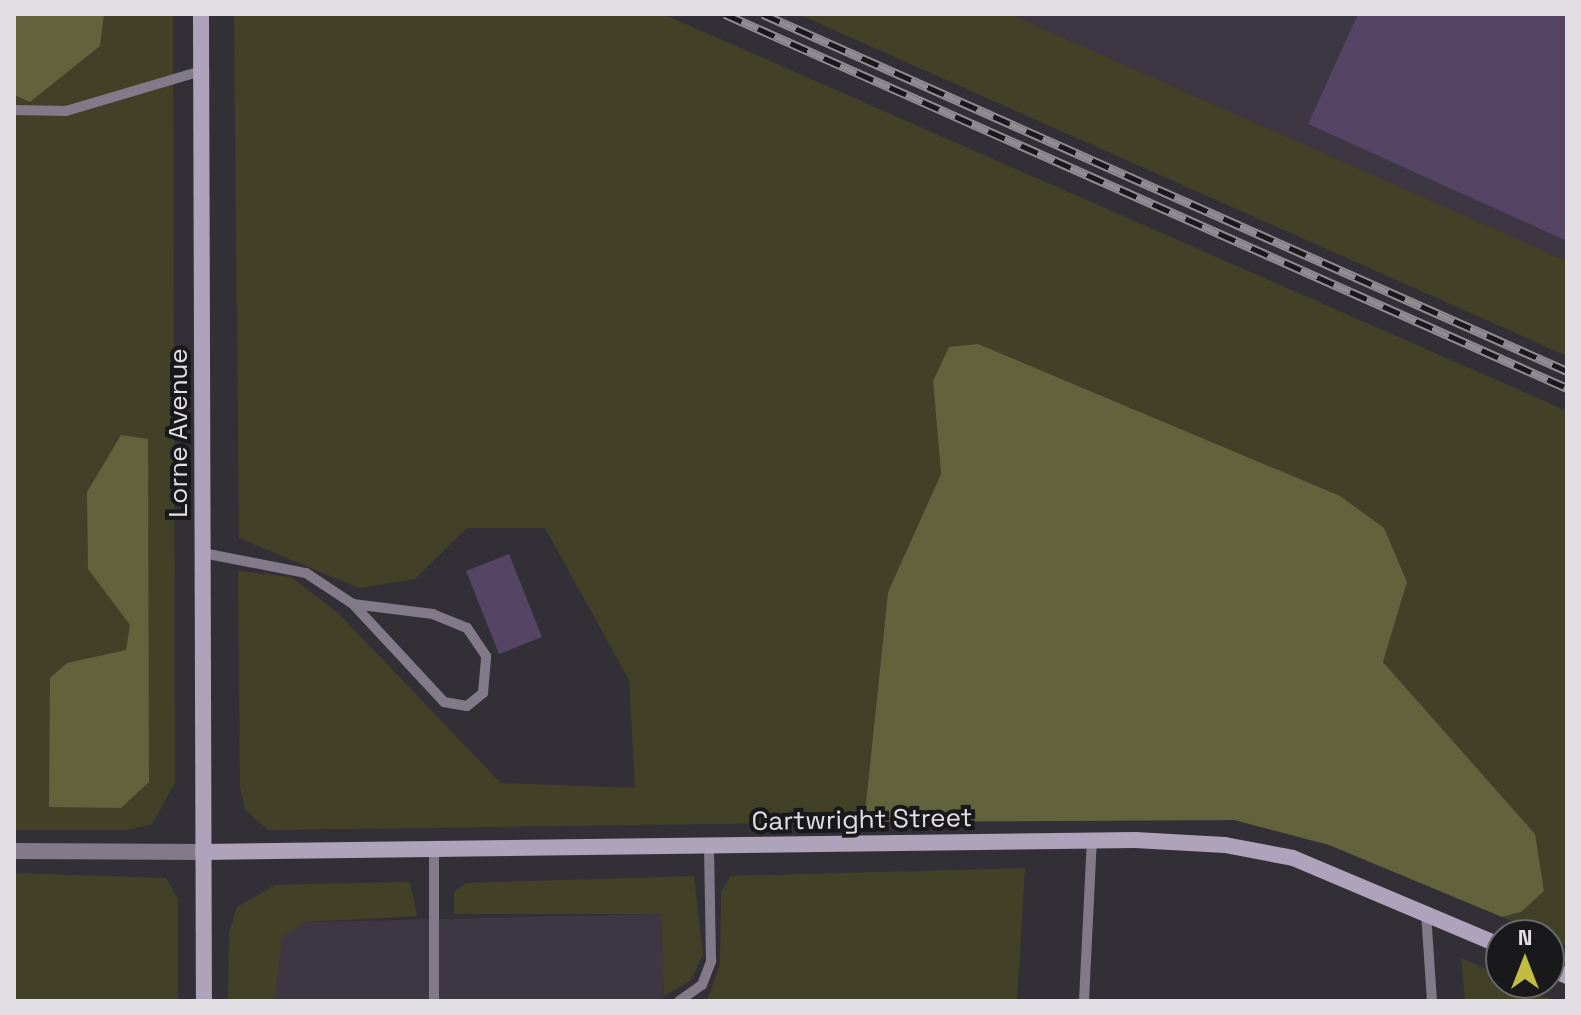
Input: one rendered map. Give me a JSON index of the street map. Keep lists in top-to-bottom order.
{
  "streets": {
    "street": ["Lorne Avenue", "Cartwright Street"]
  },
  "crossings": [
    ["Lorne Avenue", "Cartwright Street"]
  ],
  "north": "top"
}
